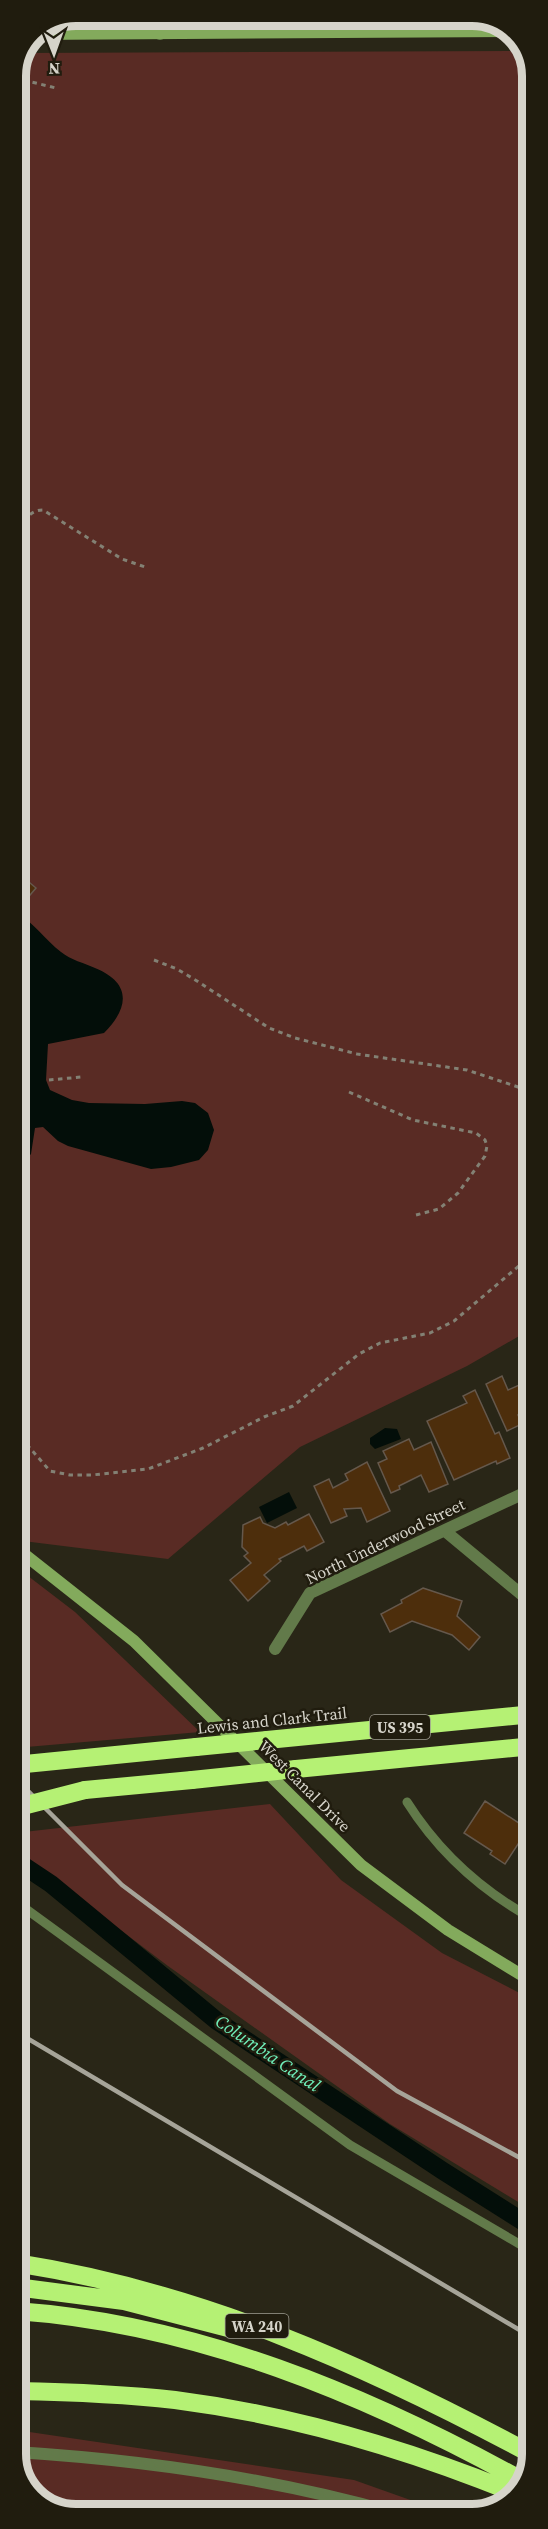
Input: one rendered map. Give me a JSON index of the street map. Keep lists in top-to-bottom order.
{
  "streets": {
    "highway": ["Lewis and Clark Trail", "US 395", "WA 240"],
    "street": ["North Underwood Street", "West Canal Drive"]
  },
  "water": ["Columbia Canal"],
  "north": "bottom"
}
